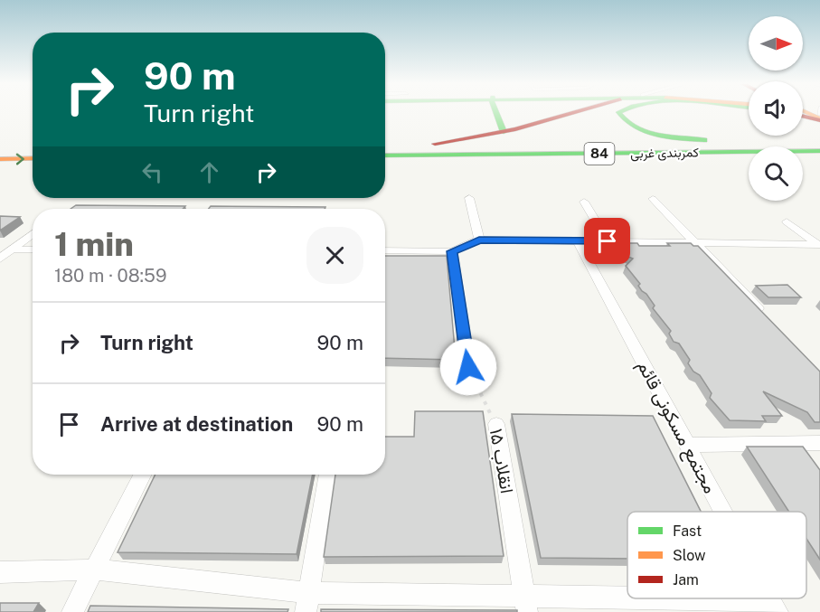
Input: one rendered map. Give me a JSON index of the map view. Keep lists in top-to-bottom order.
{
  "streets": {
    "main road": ["کمربندی غربی", "84"],
    "street": ["مجتمع مسکونی قائم", "انقلاب ۱۵"]
  },
  "legend": ["Fast", "Slow", "Jam"],
  "north": "right",
  "page": {
    "turn": ["90 m", "Turn right"],
    "heading": ["1 min", "180 m · 08:59"],
    "list": [
      {
        "name": "Turn right",
        "value": "90 m"
      },
      {
        "name": "Arrive at destination",
        "value": "90 m"
      }
    ]
  }
}
